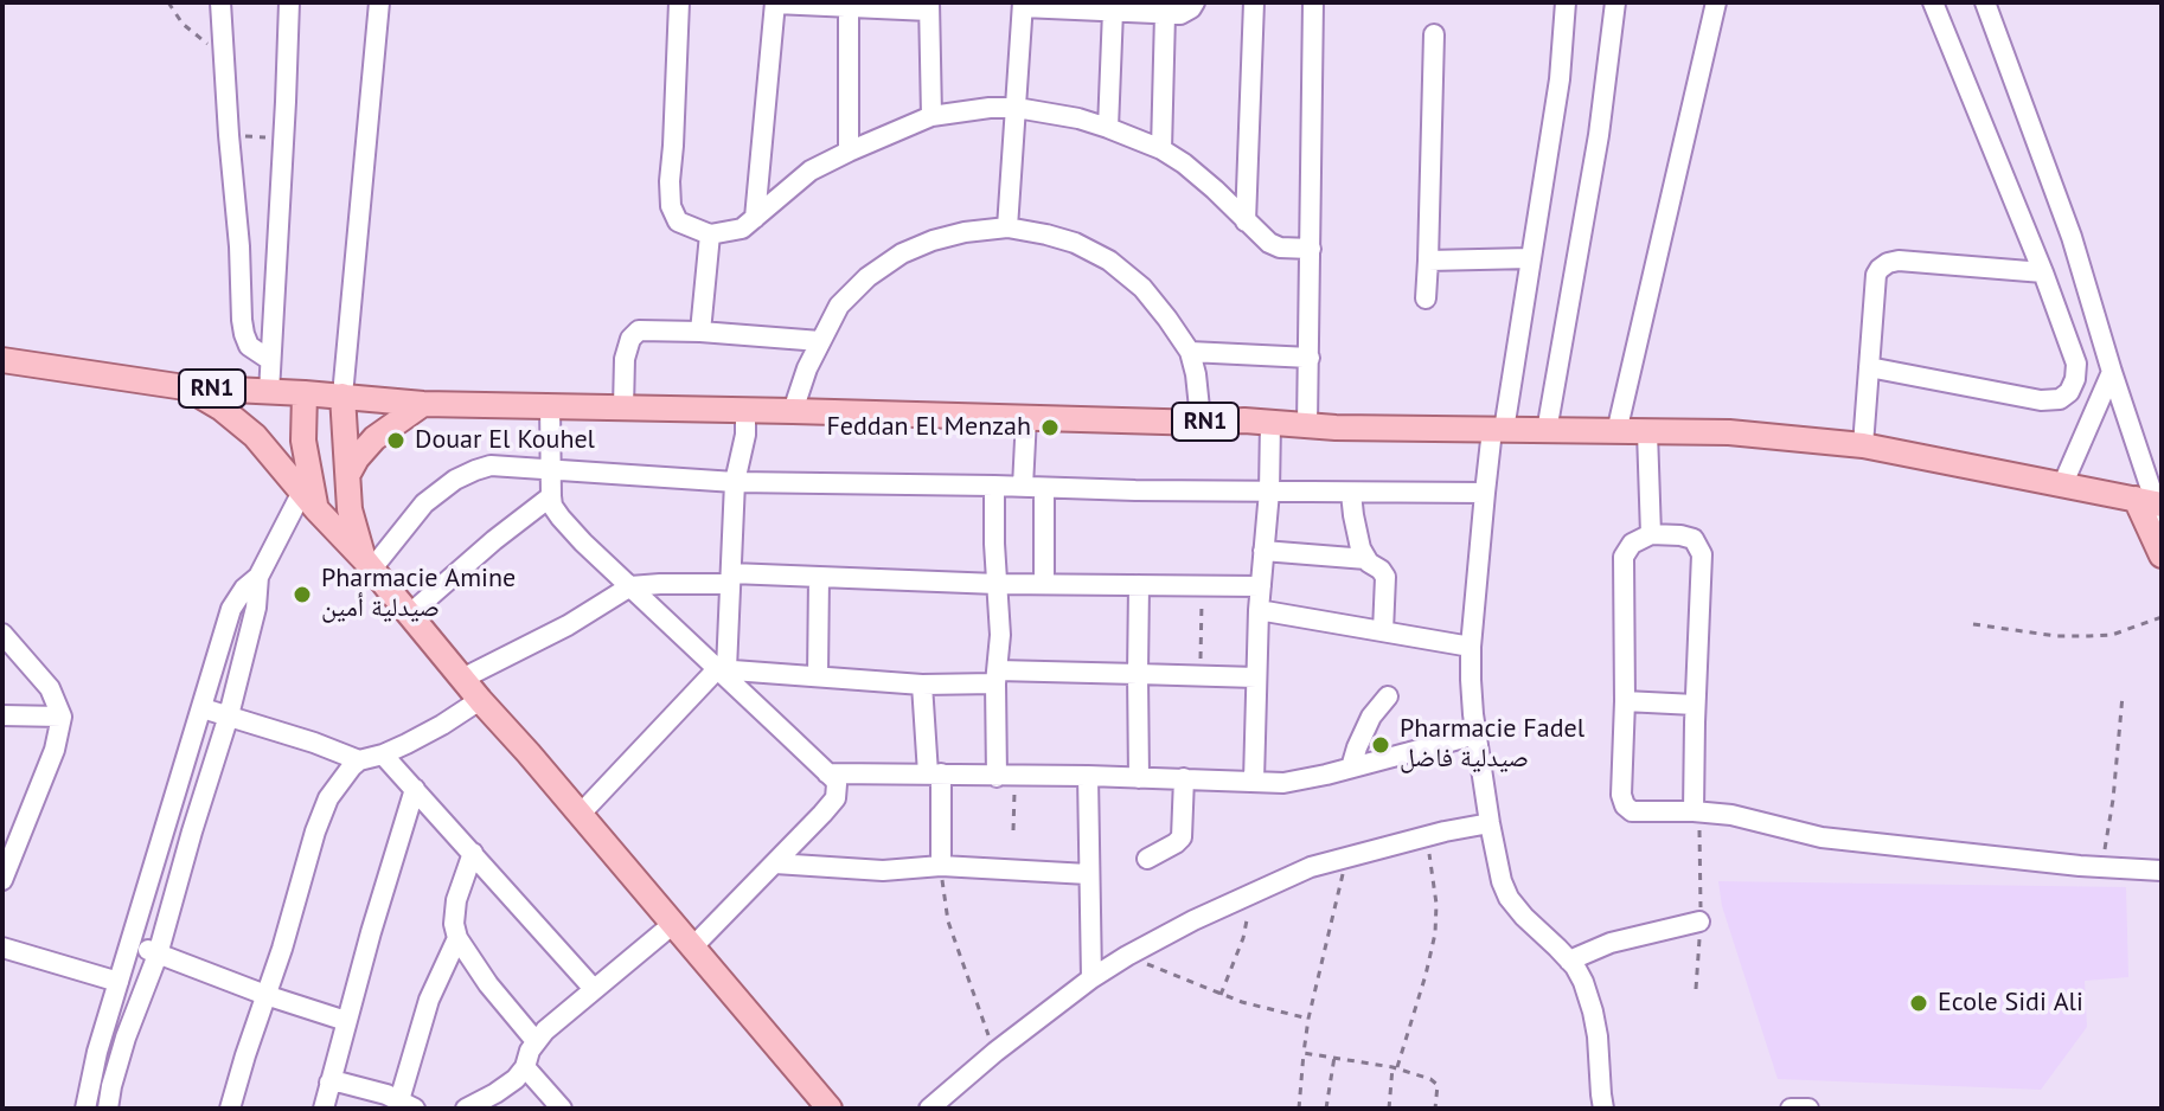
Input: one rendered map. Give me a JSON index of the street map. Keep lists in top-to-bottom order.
{
  "streets": {
    "main road": ["RN1"]
  },
  "places": [
    "Feddan El Menzah",
    "Douar El Kouhel",
    "Pharmacie Amine صيدلية أمين",
    "Pharmacie Fadel صيدلية فاضل",
    "Ecole Sidi Ali"
  ]
}
